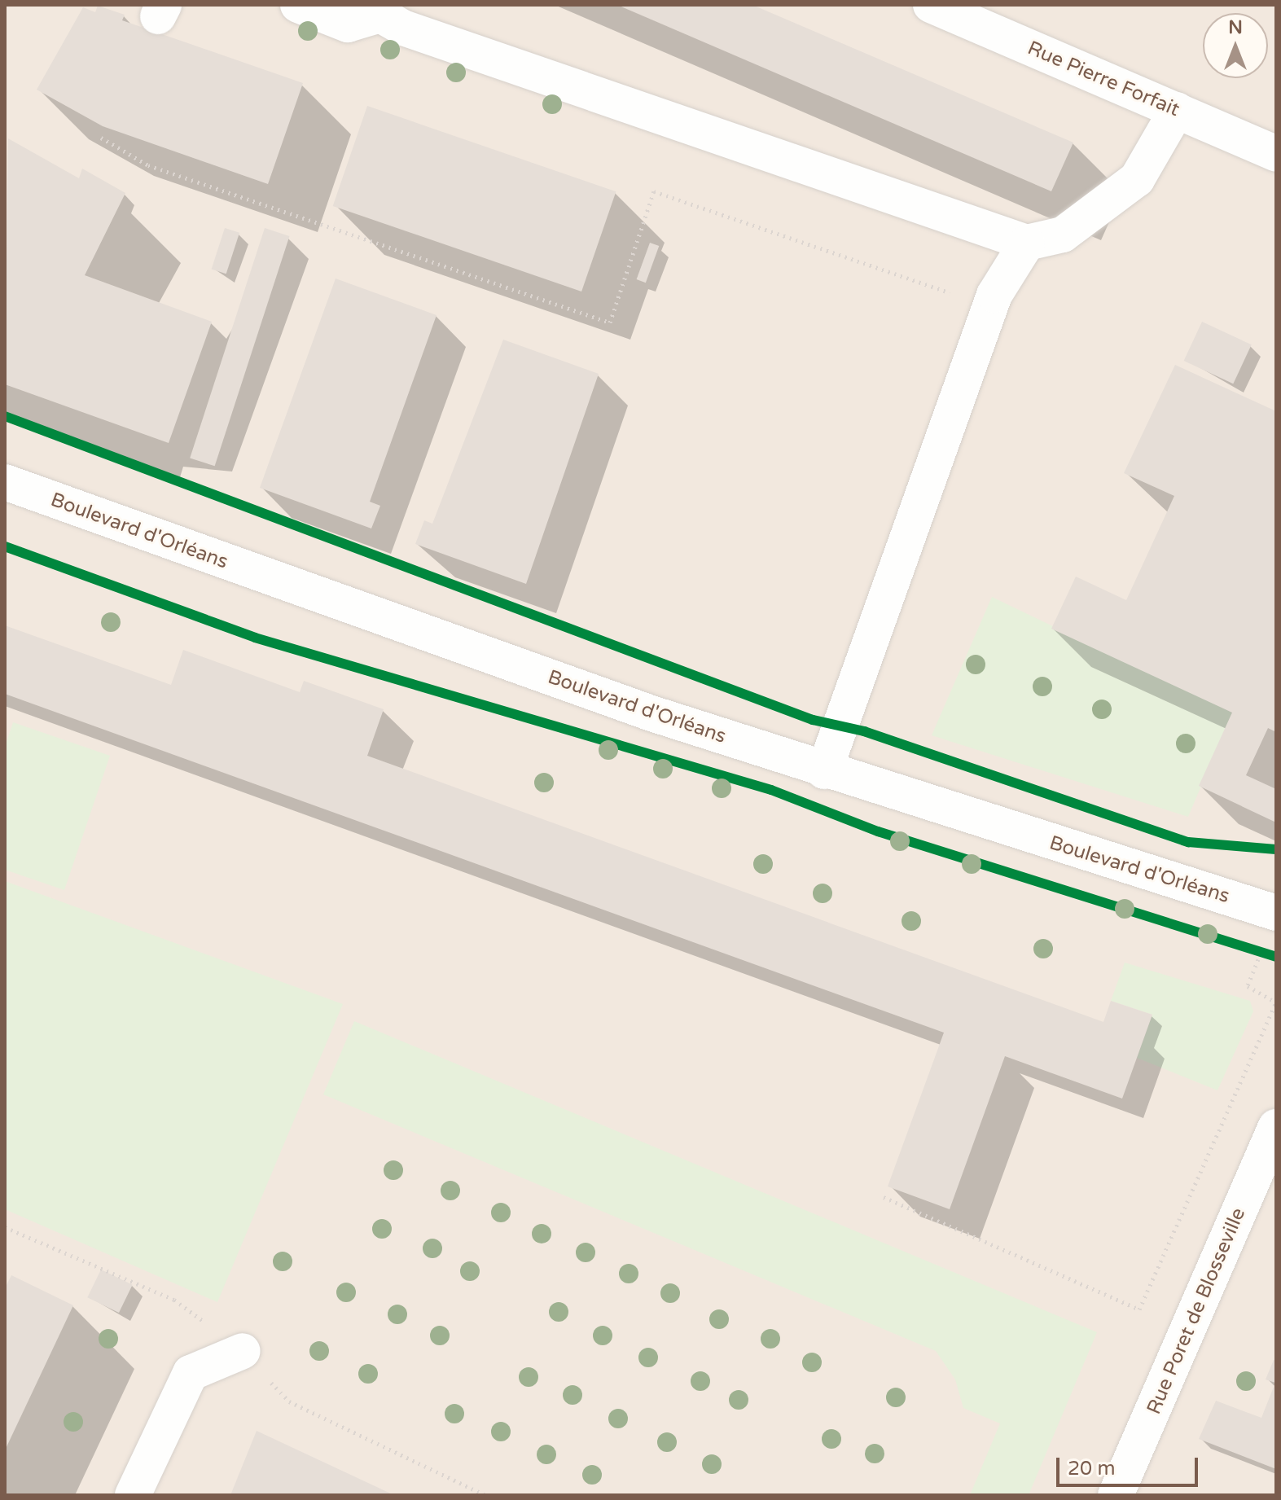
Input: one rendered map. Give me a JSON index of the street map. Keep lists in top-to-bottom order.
{
  "streets": {
    "street": ["Rue Pierre Forfait", "Boulevard d'Orléans", "Rue Poret de Blosseville"]
  },
  "scale_bar": "20 m",
  "north": "top"
}
